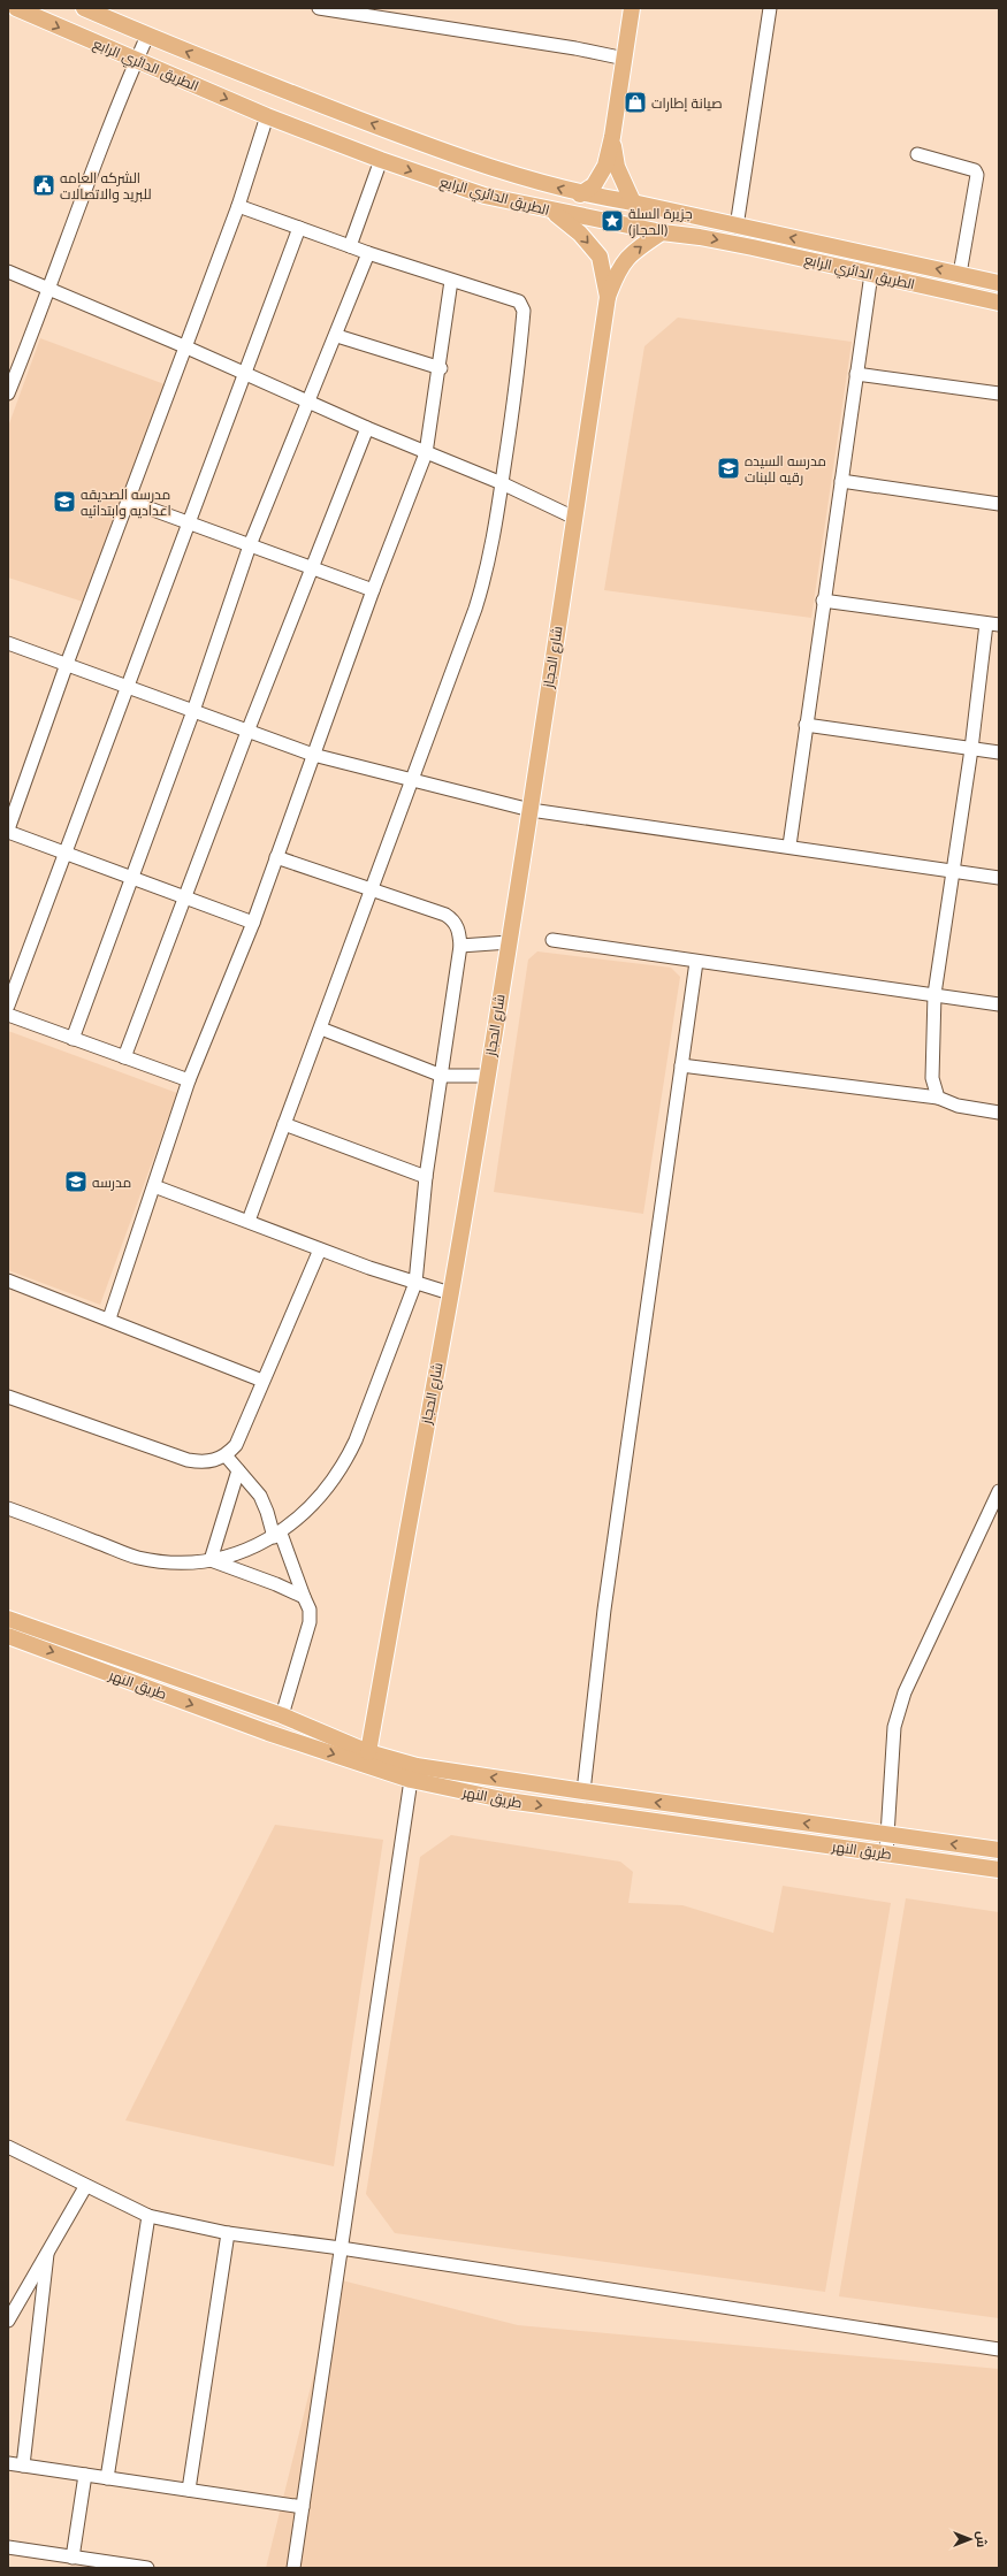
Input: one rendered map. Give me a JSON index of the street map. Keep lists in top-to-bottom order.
{
  "streets": {
    "main road": ["الطريق الدائري الرابع", "شارع الحجاز", "طريق النهر"]
  },
  "crossings": [
    ["الطريق الدائري الرابع", "شارع الحجاز"],
    ["شارع الحجاز", "طريق النهر"]
  ],
  "places": {
    "shop": ["صيانة إطارات"],
    "public building": ["الشركه العامه للبريد والاتصالات"],
    "place": ["جزيرة السلة (الحجاز)"],
    "school or university": ["مدرسه السيده رقيه للبنات", "مدرسه الصديقه اعداديه وابتدائيه", "مدرسه"]
  },
  "north": "right"
}
